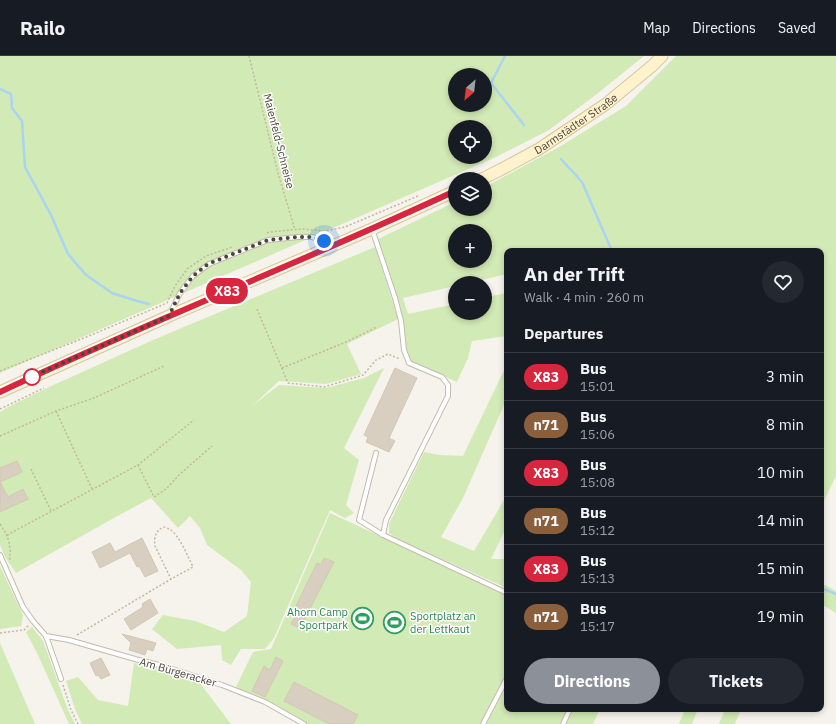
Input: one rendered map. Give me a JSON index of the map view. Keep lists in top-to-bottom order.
{
  "streets": {
    "main road": ["Darmstädter Straße"],
    "lane": ["Am Bürgeracker"],
    "path": ["Maienfeld-Schneise"]
  },
  "places": {
    "sports": ["Ahorn Camp Sportpark", "Sportplatz an der Lettkaut"]
  },
  "lines": ["bus line X83"],
  "north": "bottom left",
  "page": {
    "header": "Railo",
    "nav": ["Map", "Directions", "Saved"],
    "on_map": "X83",
    "map_buttons": ["+", "−"],
    "heading": [
      ["An der Trift", "Walk · 4 min · 260 m"],
      "Departures"
    ],
    "list": [
      {
        "mark": "X83",
        "name": "Bus",
        "note": "15:01",
        "value": "3 min"
      },
      {
        "mark": "n71",
        "name": "Bus",
        "note": "15:06",
        "value": "8 min"
      },
      {
        "mark": "X83",
        "name": "Bus",
        "note": "15:08",
        "value": "10 min"
      },
      {
        "mark": "n71",
        "name": "Bus",
        "note": "15:12",
        "value": "14 min"
      },
      {
        "mark": "X83",
        "name": "Bus",
        "note": "15:13",
        "value": "15 min"
      },
      {
        "mark": "n71",
        "name": "Bus",
        "note": "15:17",
        "value": "19 min"
      }
    ],
    "buttons": ["Directions", "Tickets"]
  }
}
